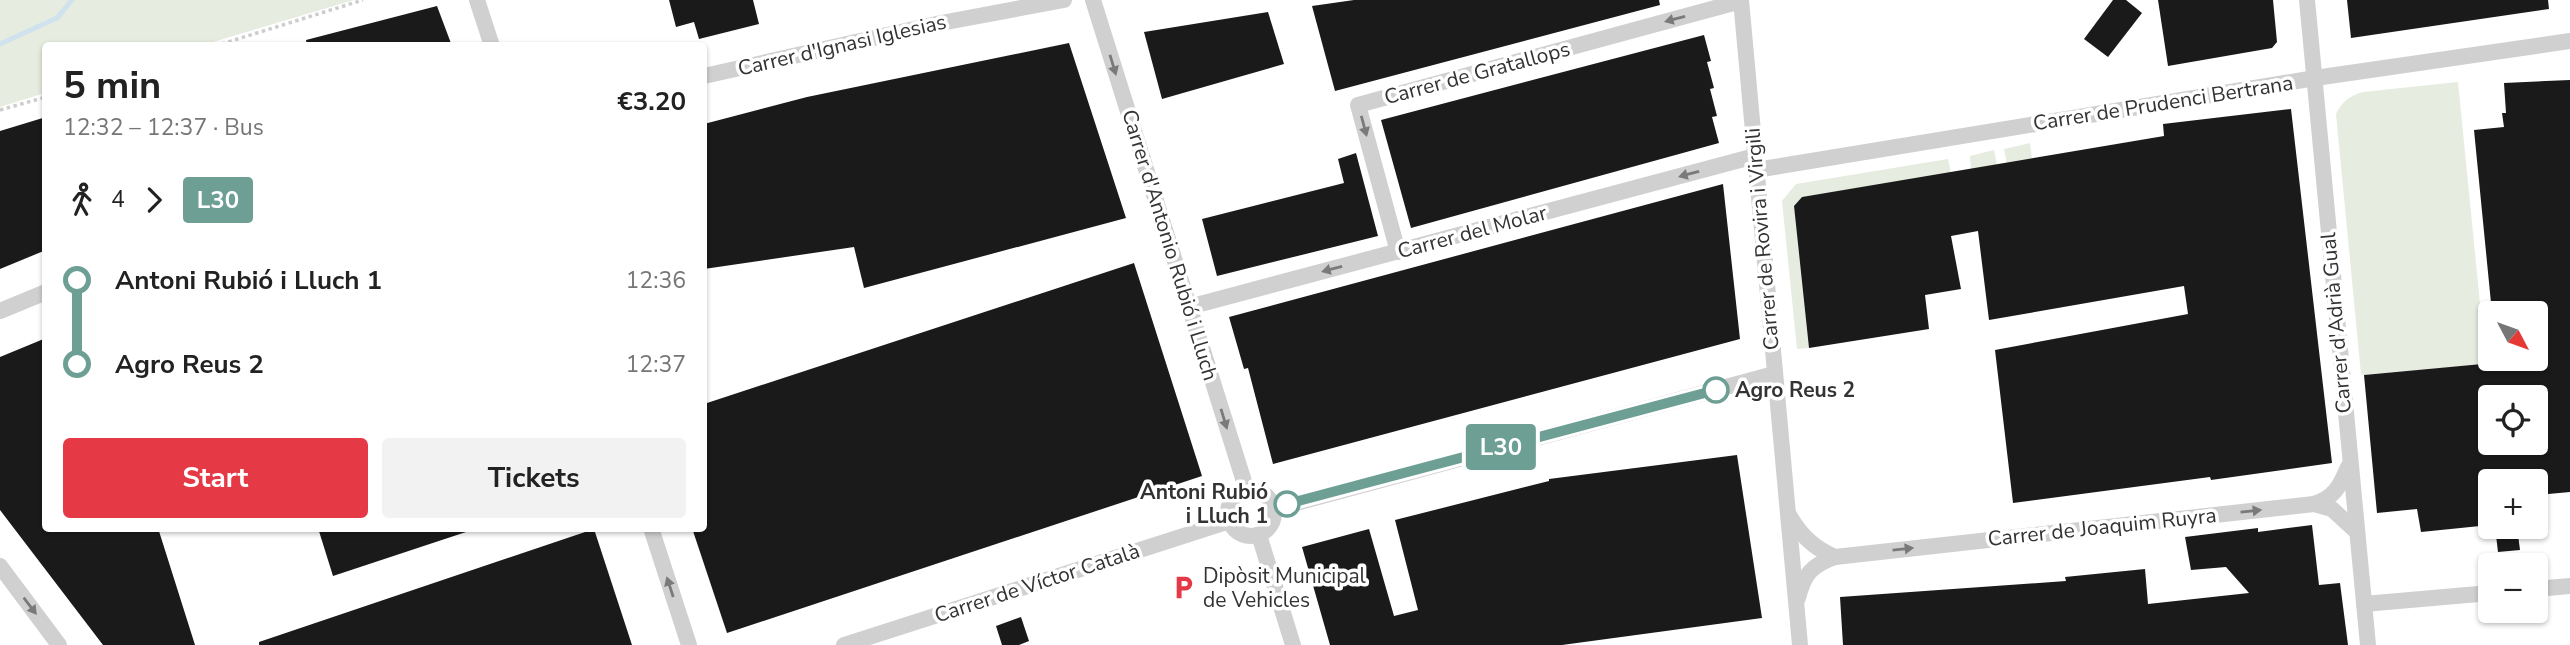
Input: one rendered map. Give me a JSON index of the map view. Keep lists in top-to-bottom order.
{
  "streets": {
    "street": [
      "Carrer d'Ignasi Iglesias",
      "Carrer de Gratallops",
      "Carrer de Prudenci Bertrana",
      "Carrer del Molar",
      "Carrer de Rovira i Virgili",
      "Carrer d'Antonio Rubió i Lluch",
      "Carrer d'Adrià Gual",
      "Carrer de Joaquim Ruyra",
      "Carrer de Víctor Català"
    ]
  },
  "crossings": [
    ["Carrer de Gratallops", "Carrer del Molar"],
    ["Carrer de Gratallops", "Carrer de Rovira i Virgili"],
    ["Carrer de Prudenci Bertrana", "Carrer del Molar"],
    ["Carrer de Prudenci Bertrana", "Carrer de Rovira i Virgili"],
    ["Carrer de Prudenci Bertrana", "Carrer d'Adrià Gual"],
    ["Carrer del Molar", "Carrer de Rovira i Virgili"],
    ["Carrer del Molar", "Carrer d'Antonio Rubió i Lluch"],
    ["Carrer de Rovira i Virgili", "Carrer de Joaquim Ruyra"],
    ["Carrer d'Antonio Rubió i Lluch", "Carrer de Víctor Català"]
  ],
  "one_way": ["Carrer del Molar", "Carrer d'Antonio Rubió i Lluch", "Carrer de Joaquim Ruyra"],
  "places": {
    "other": ["Agro Reus 2", "Antoni Rubió i Lluch 1"],
    "parking": ["Dipòsit Municipal de Vehicles"]
  },
  "lines": ["bus line L30"],
  "north": "bottom right",
  "page": {
    "on_map": "L30",
    "heading": ["5 min", "12:32 – 12:37 · Bus", "€3.20"],
    "legs": ["4", "L30"],
    "list": [
      {
        "name": "Antoni Rubió i Lluch 1",
        "value": "12:36"
      },
      {
        "name": "Agro Reus 2",
        "value": "12:37"
      }
    ],
    "map_buttons": ["+", "−"],
    "buttons": ["Start", "Tickets"]
  }
}
